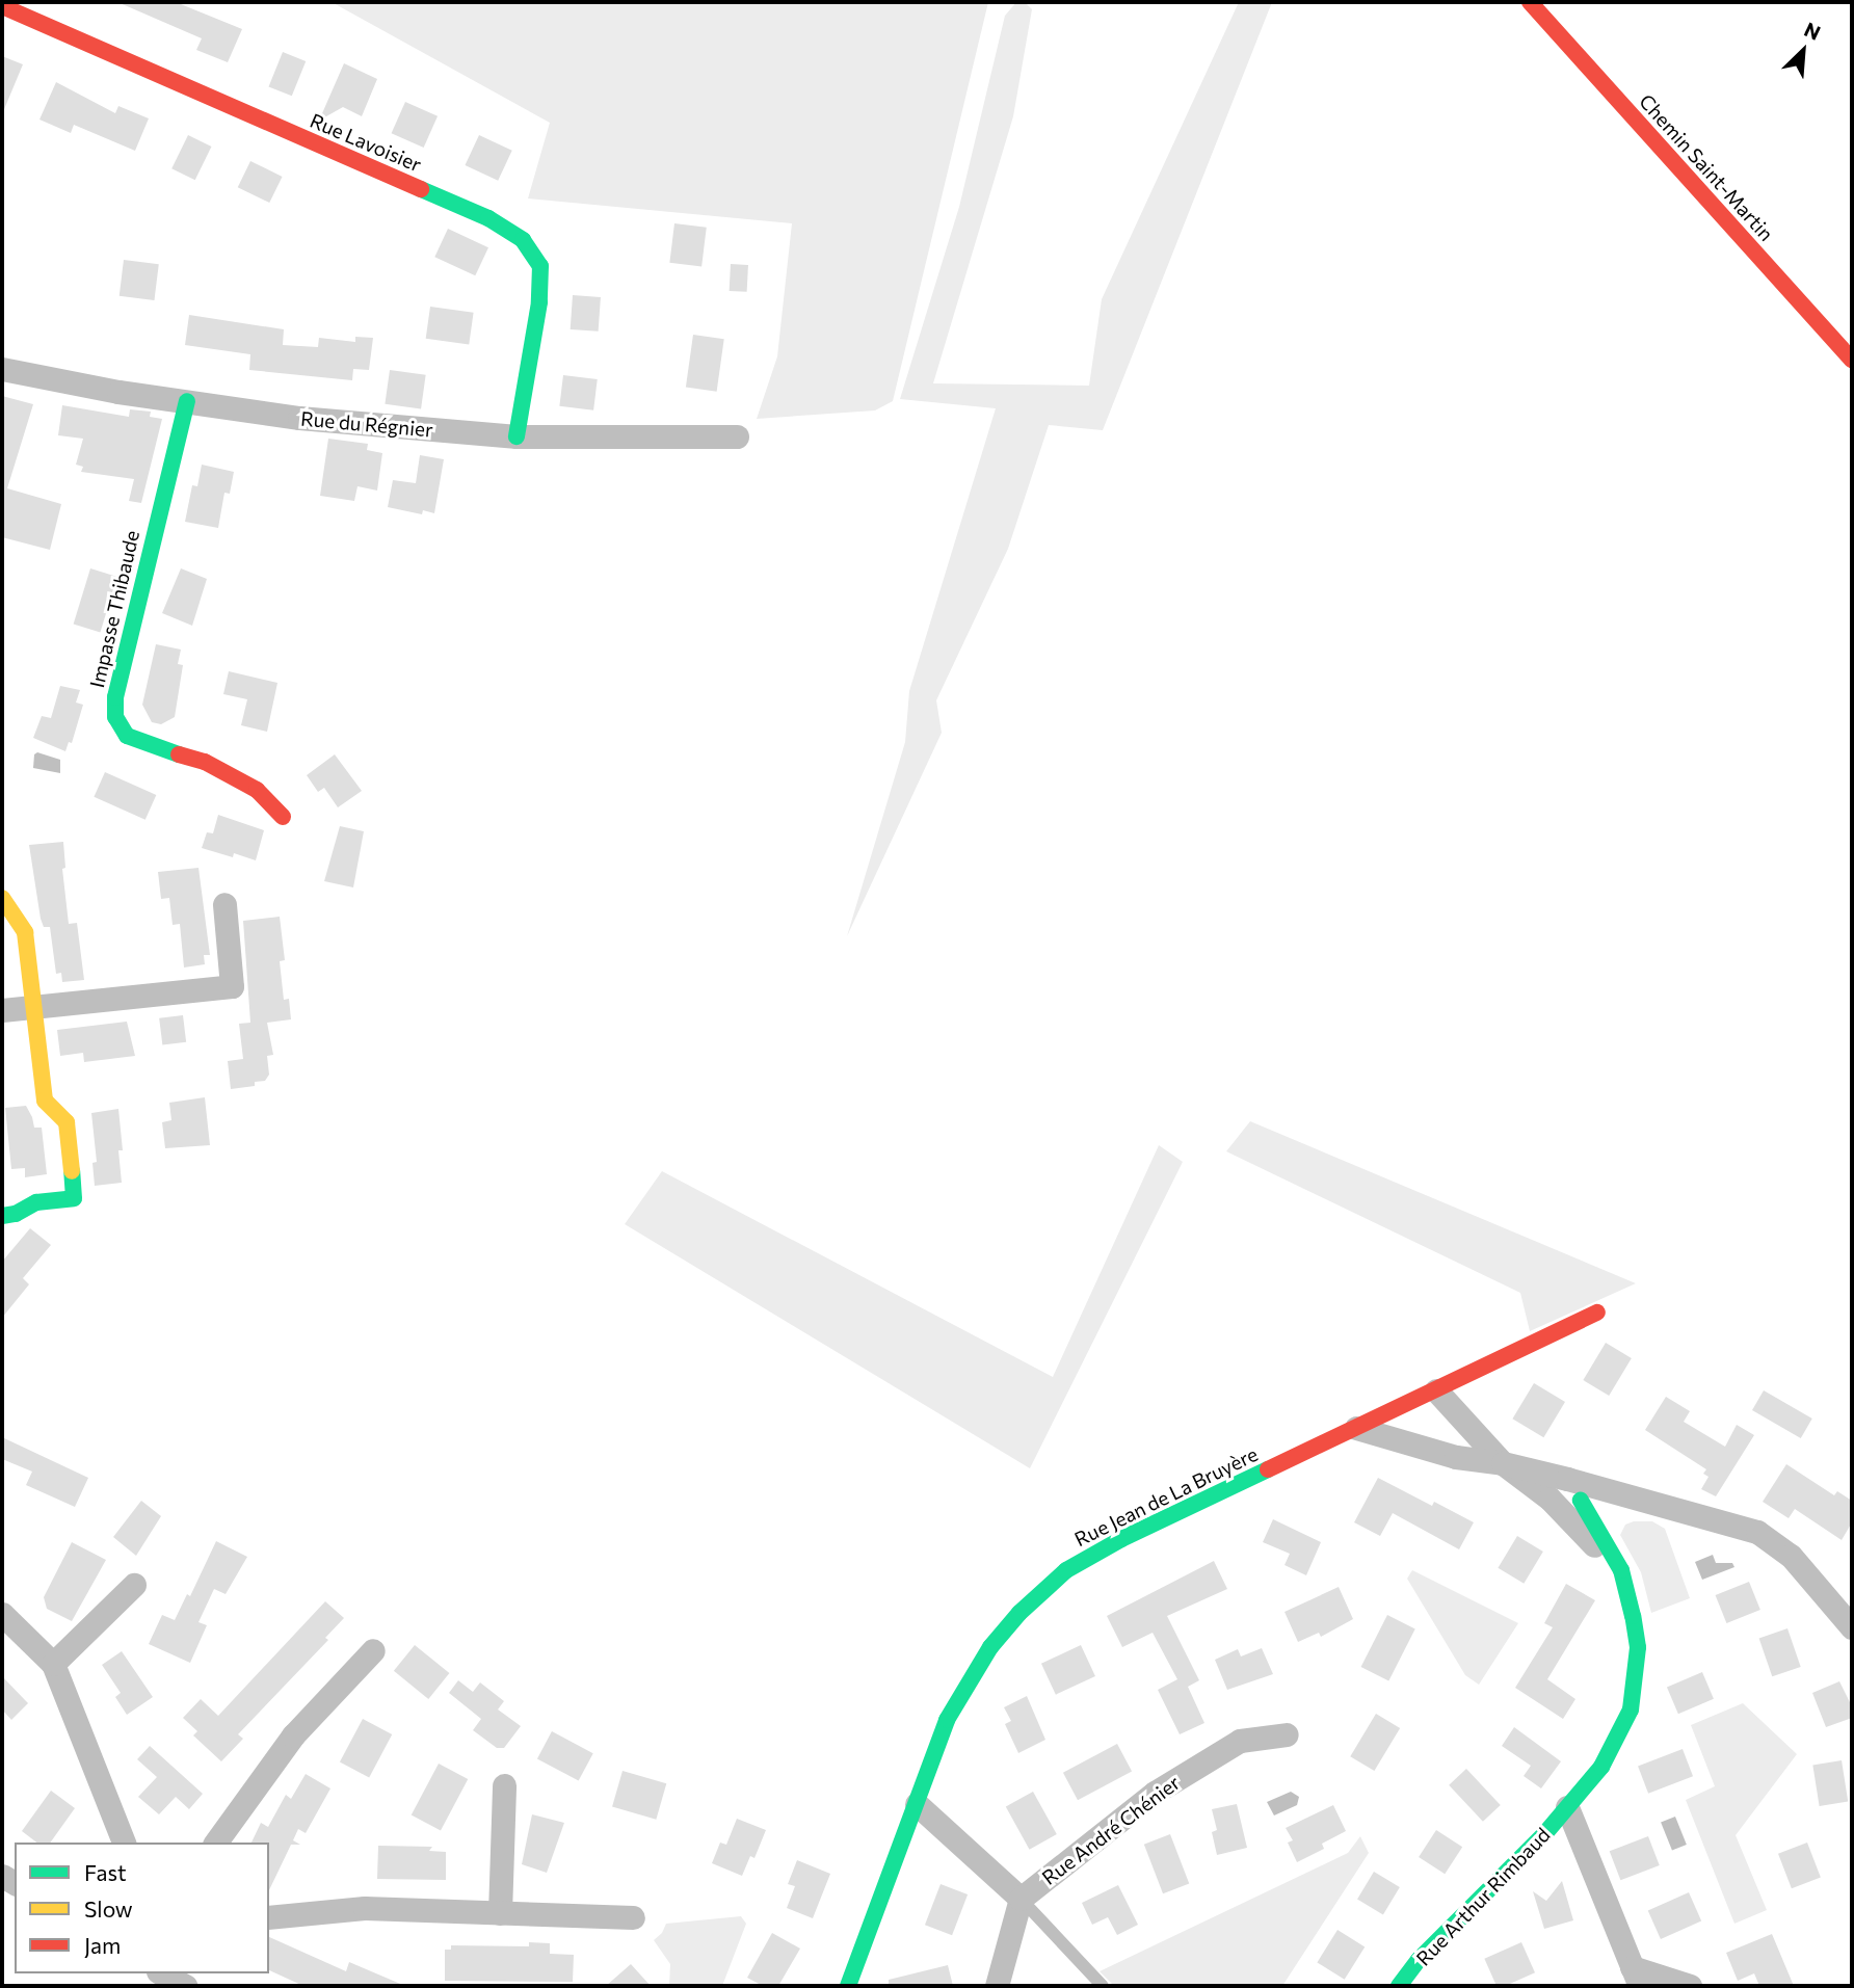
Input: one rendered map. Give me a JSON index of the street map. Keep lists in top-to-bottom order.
{
  "streets": {
    "street": [
      "Rue Lavoisier",
      "Chemin Saint-Martin",
      "Rue du Régnier",
      "Impasse Thibaude",
      "Rue Jean de La Bruyère",
      "Rue André Chénier",
      "Rue Arthur Rimbaud"
    ]
  },
  "crossings": [
    ["Rue Lavoisier", "Rue du Régnier"],
    ["Rue du Régnier", "Impasse Thibaude"],
    ["Rue Jean de La Bruyère", "Rue Arthur Rimbaud"]
  ],
  "legend": ["Fast", "Slow", "Jam"],
  "north": "top right"
}
